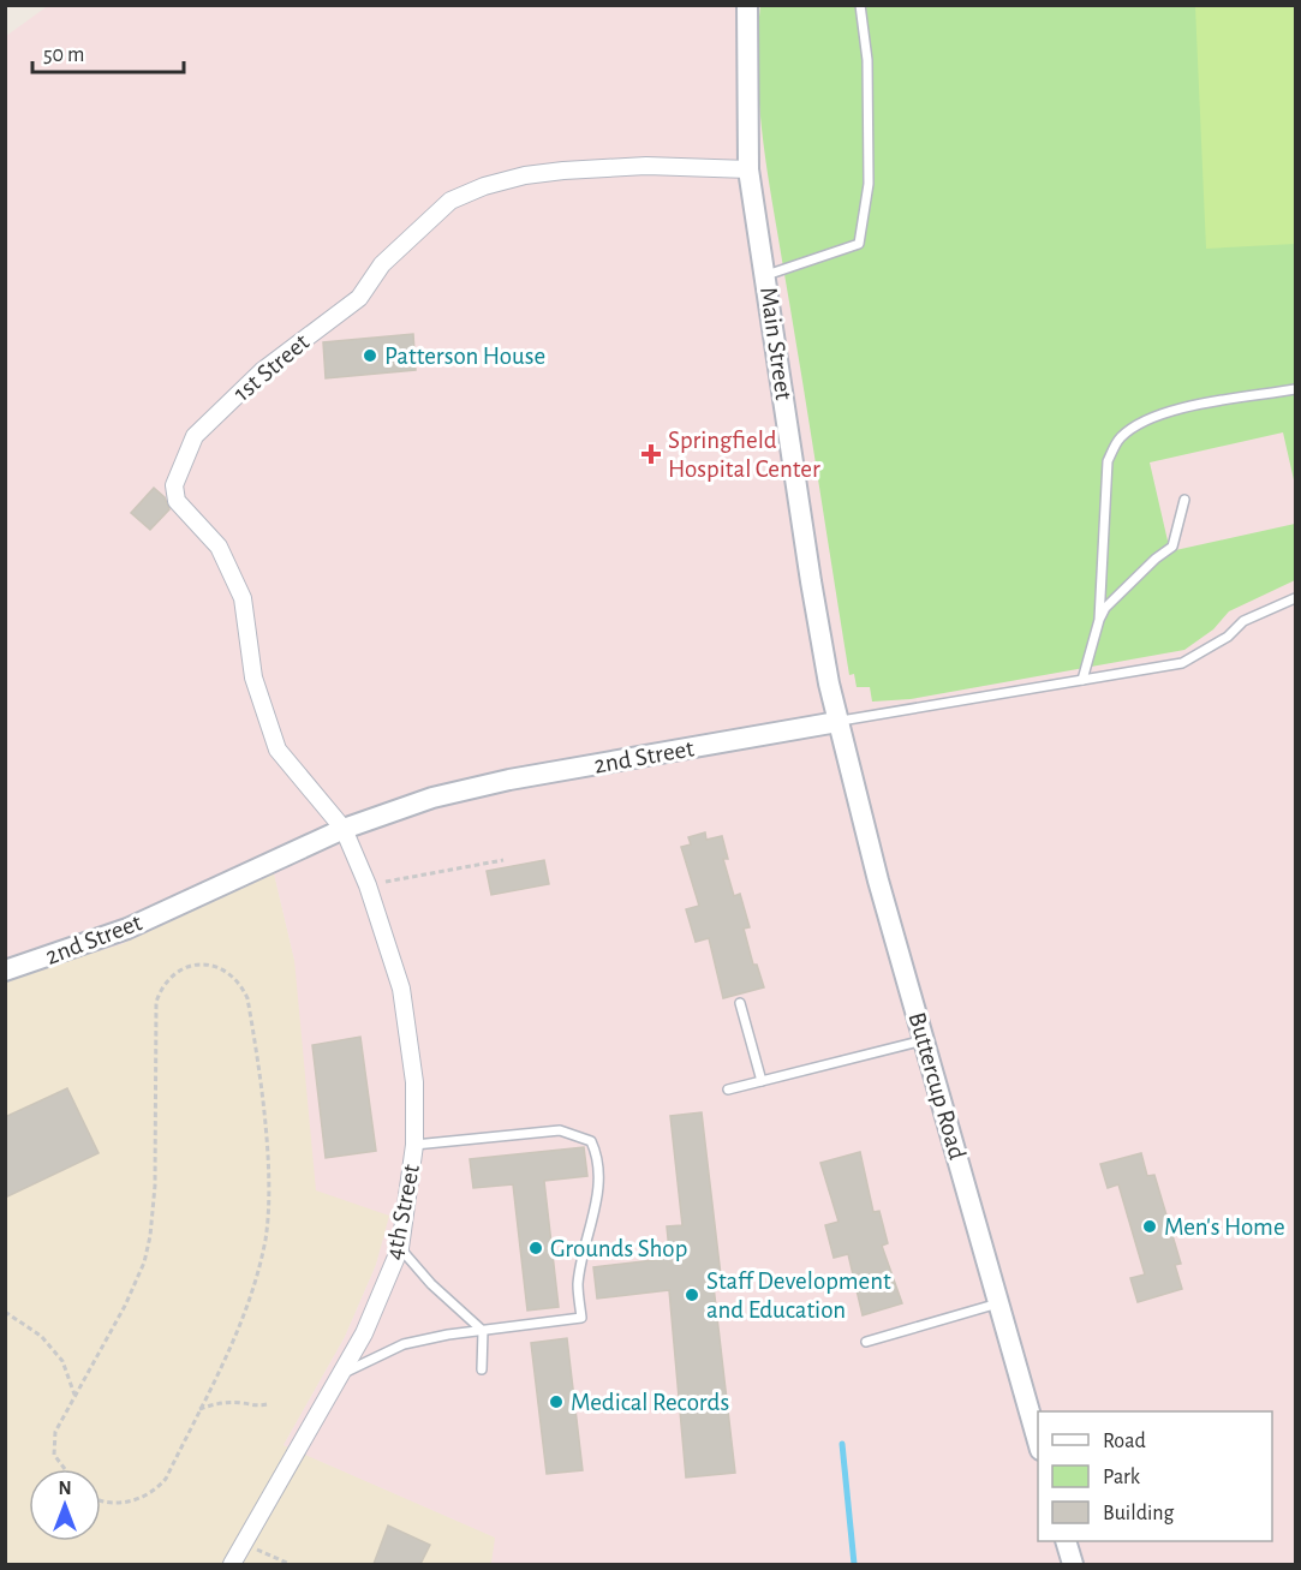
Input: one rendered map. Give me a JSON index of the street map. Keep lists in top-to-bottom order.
{
  "streets": {
    "street": [
      "Main Street",
      "1st Street",
      "2nd Street",
      "Buttercup Road",
      "4th Street"
    ]
  },
  "crossings": [
    ["Main Street", "1st Street"],
    ["Main Street", "2nd Street"],
    ["Main Street", "Buttercup Road"],
    ["1st Street", "2nd Street"],
    ["1st Street", "4th Street"],
    ["2nd Street", "Buttercup Road"],
    ["2nd Street", "4th Street"]
  ],
  "places": {
    "other": [
      "Patterson House",
      "Men's Home",
      "Grounds Shop",
      "Staff Development and Education",
      "Medical Records"
    ],
    "health": ["Springfield Hospital Center"]
  },
  "legend": ["Road", "Park", "Building"],
  "scale_bar": "50 m",
  "north": "top"
}
